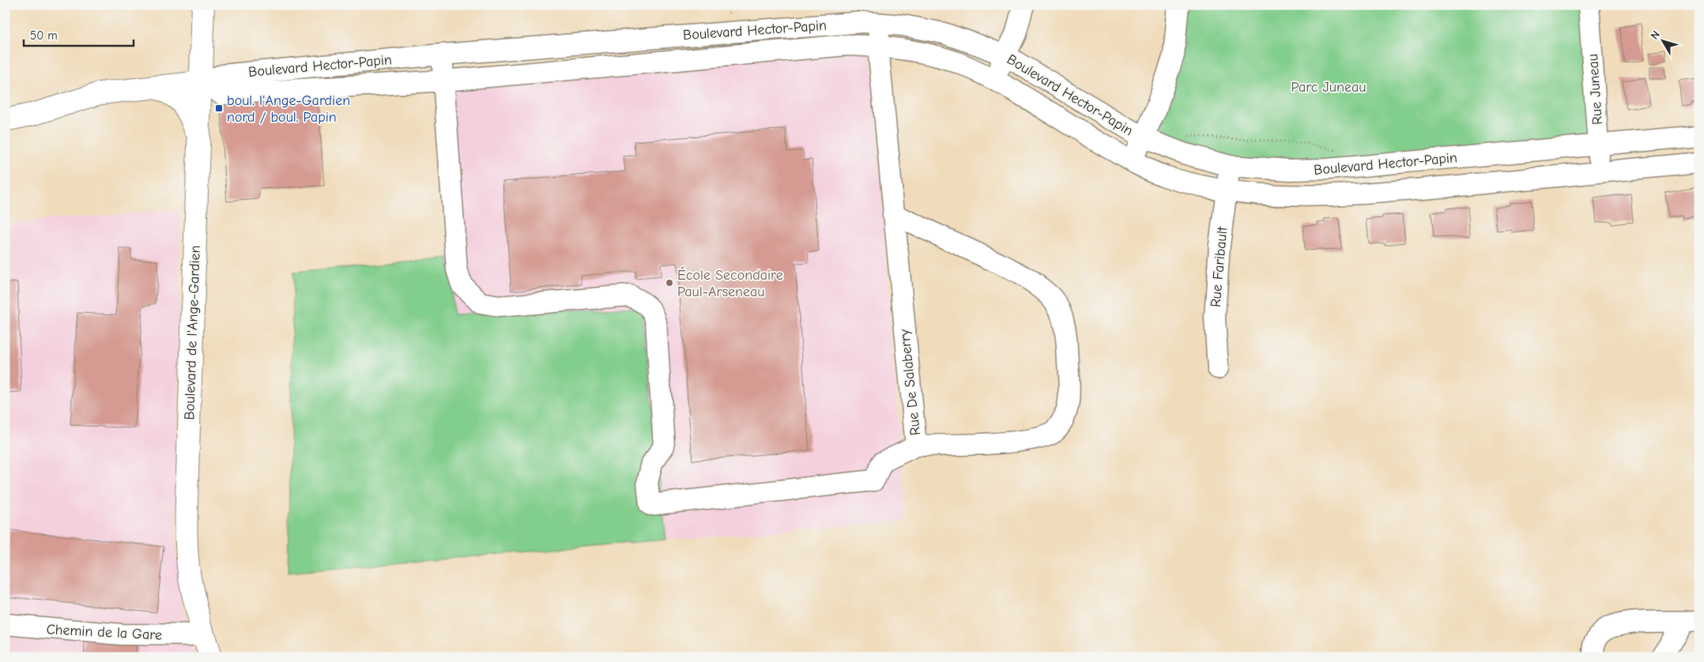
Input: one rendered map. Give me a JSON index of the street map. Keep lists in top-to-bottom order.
{
  "streets": {
    "main road": ["Boulevard Hector-Papin", "Boulevard de l'Ange-Gardien"],
    "street": [
      "Rue Juneau",
      "Rue Faribault",
      "Rue De Salaberry",
      "Chemin de la Gare"
    ]
  },
  "crossings": [
    ["Boulevard Hector-Papin", "Rue Juneau"],
    ["Boulevard Hector-Papin", "Rue Faribault"],
    ["Boulevard Hector-Papin", "Boulevard de l'Ange-Gardien"],
    ["Boulevard Hector-Papin", "Rue De Salaberry"],
    ["Boulevard de l'Ange-Gardien", "Chemin de la Gare"]
  ],
  "parks": ["Parc Juneau"],
  "places": {
    "transit": ["boul. l'Ange-Gardien nord / boul. Papin"],
    "other": ["École Secondaire Paul-Arseneau"]
  },
  "scale_bar": "50 m",
  "north": "top left"
}
